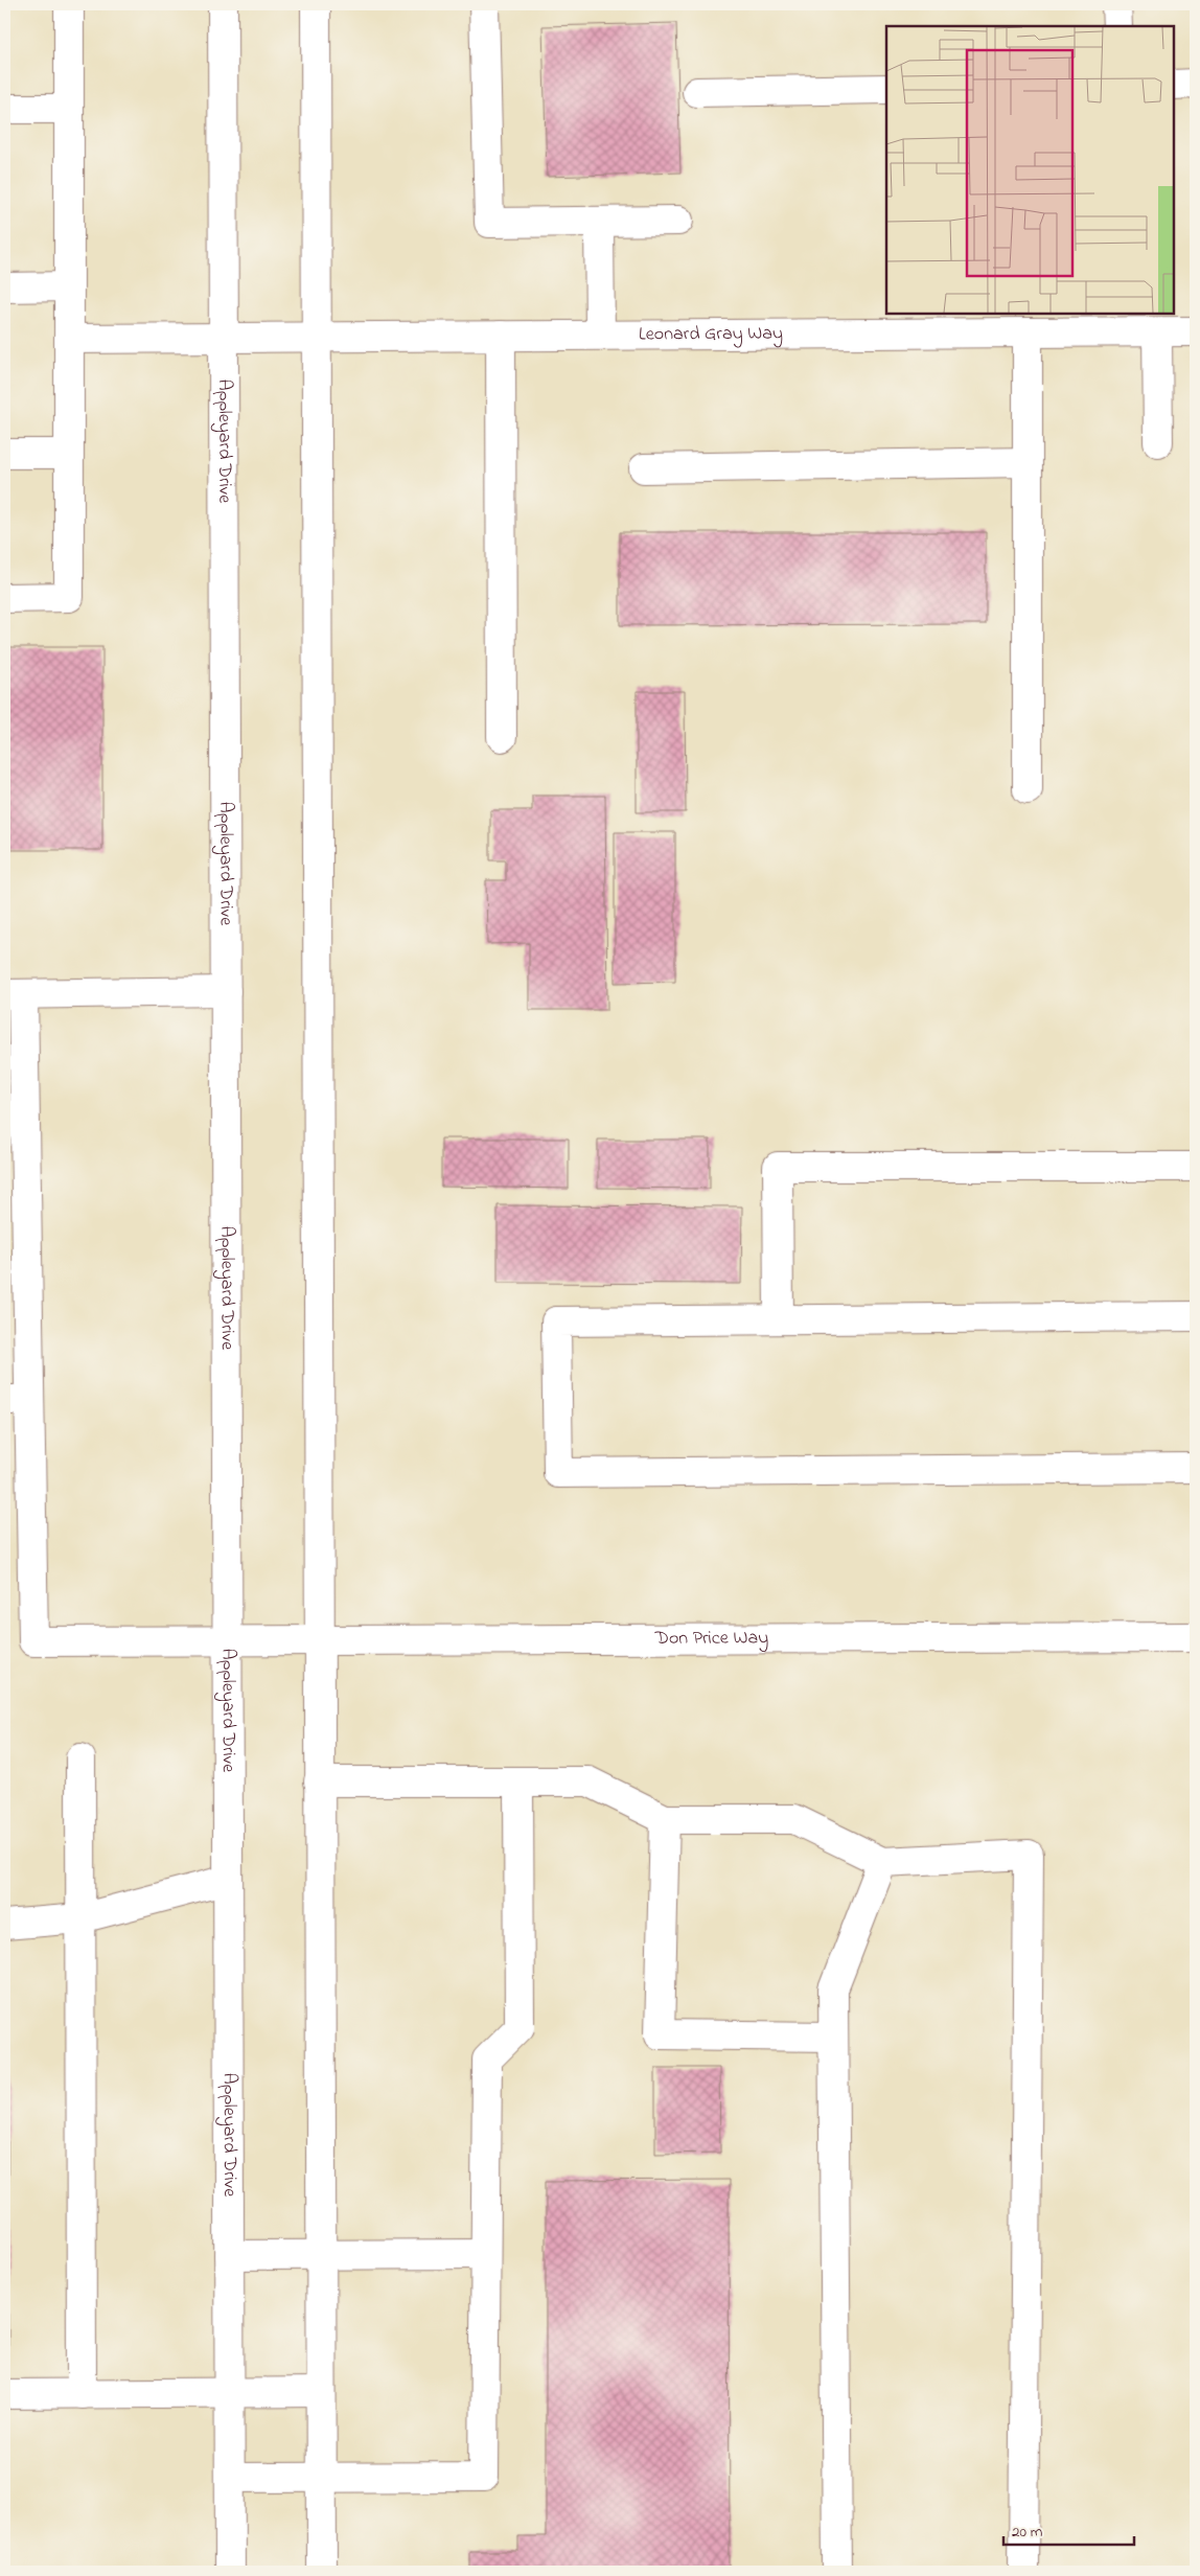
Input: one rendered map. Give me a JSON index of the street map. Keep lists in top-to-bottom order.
{
  "streets": {
    "street": ["Leonard Gray Way", "Appleyard Drive", "Don Price Way"]
  },
  "crossings": [
    ["Leonard Gray Way", "Appleyard Drive"],
    ["Appleyard Drive", "Don Price Way"]
  ],
  "scale_bar": "20 m"
}
